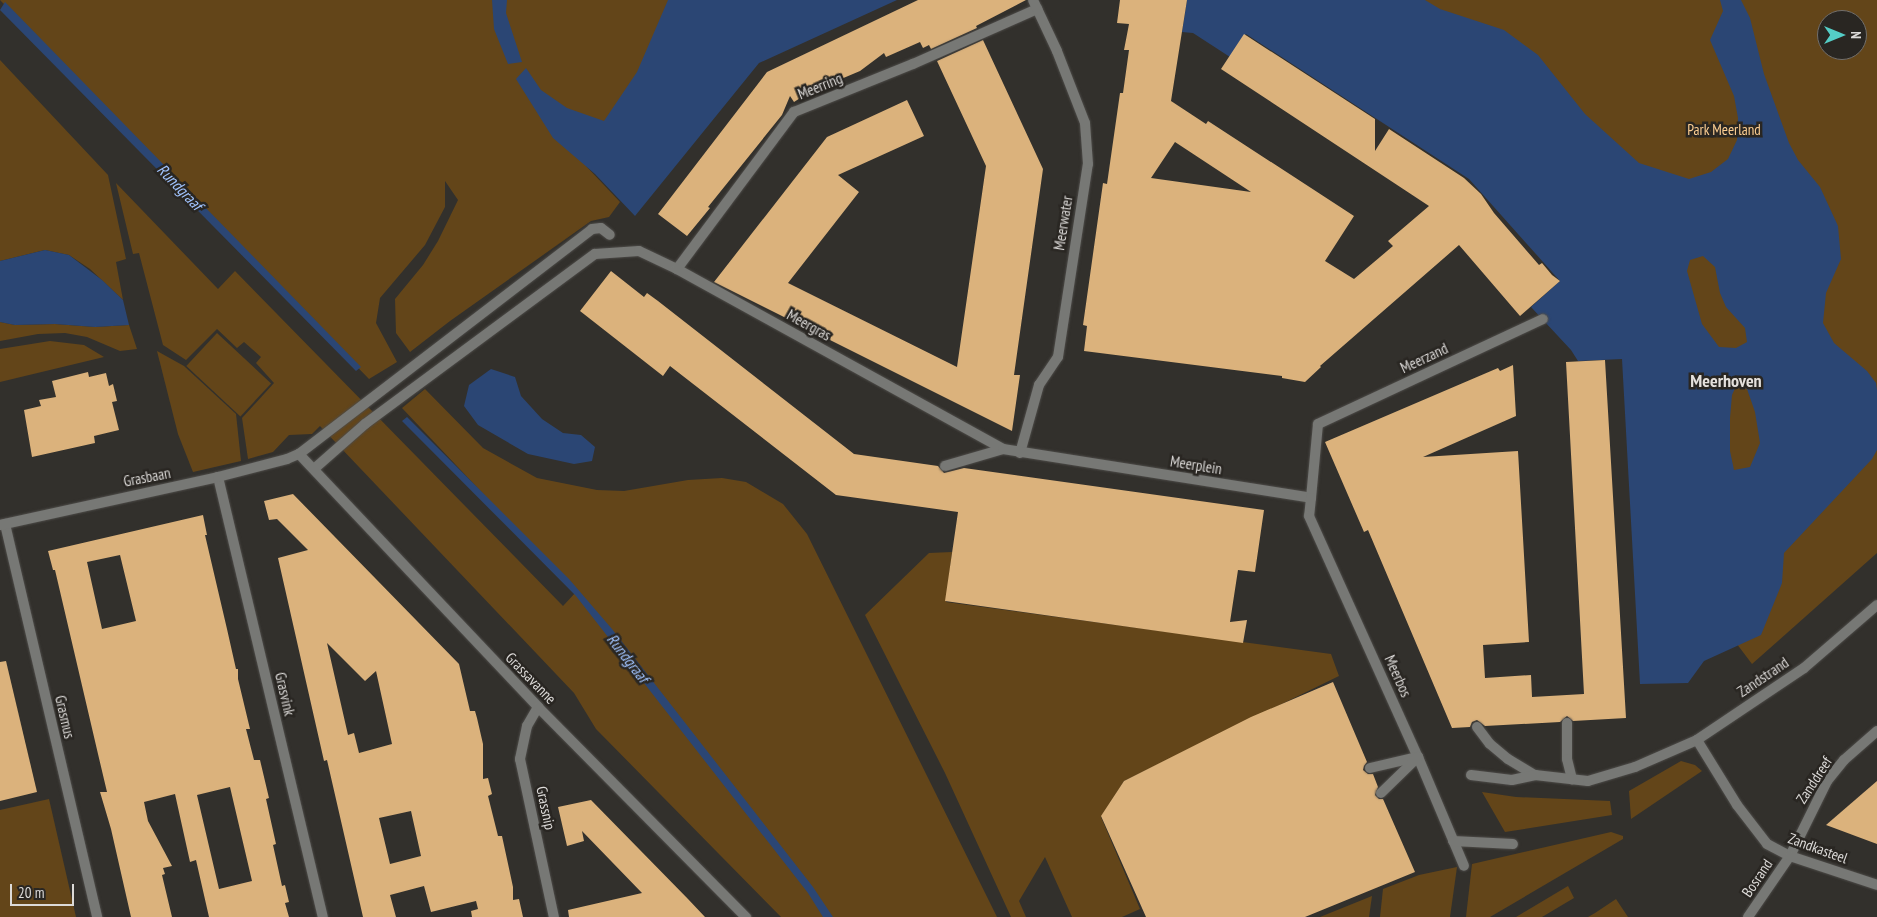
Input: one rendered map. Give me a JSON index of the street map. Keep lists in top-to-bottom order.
{
  "streets": {
    "street": [
      "Meerring",
      "Meerwater",
      "Meergras",
      "Meerzand",
      "Meerplein",
      "Grasbaan",
      "Meerbos",
      "Zandstrand",
      "Grassavanne",
      "Grasvink",
      "Grasmus",
      "Zanddreef",
      "Grassnip",
      "Zandkasteel",
      "Bosrand"
    ]
  },
  "crossings": [
    ["Meerring", "Meerwater"],
    ["Meerring", "Meergras"],
    ["Meerwater", "Meerplein"],
    ["Meergras", "Meerplein"],
    ["Meergras", "Grassavanne"],
    ["Meerzand", "Meerplein"],
    ["Meerzand", "Meerbos"],
    ["Meerplein", "Meerbos"],
    ["Grasbaan", "Grassavanne"],
    ["Grasbaan", "Grasvink"],
    ["Grasbaan", "Grasmus"],
    ["Zandstrand", "Zandkasteel"],
    ["Grassavanne", "Grassnip"],
    ["Zanddreef", "Zandkasteel"],
    ["Zanddreef", "Bosrand"],
    ["Zandkasteel", "Bosrand"]
  ],
  "districts": ["Meerhoven"],
  "water": ["Rundgraaf"],
  "parks": ["Park Meerland"],
  "scale_bar": "20 m",
  "north": "right"
}
